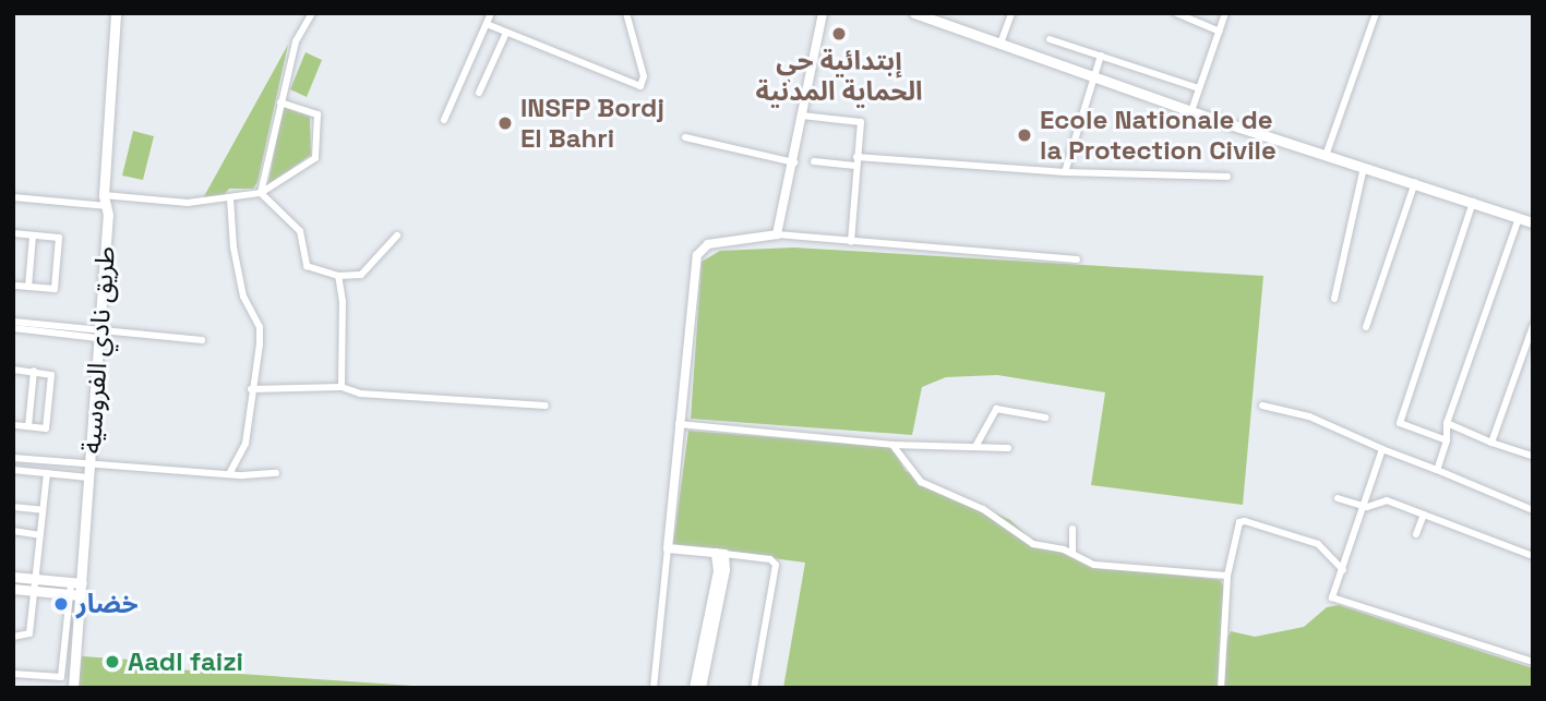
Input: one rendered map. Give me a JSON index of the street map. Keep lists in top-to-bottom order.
{
  "streets": {
    "main road": ["طريق نادي الفروسية"]
  },
  "places": [
    "إبتدائية حي الحماية المدنية",
    "INSFP Bordj El Bahri",
    "Ecole Nationale de la Protection Civile",
    "خضار",
    "Aadl faizi"
  ]
}
